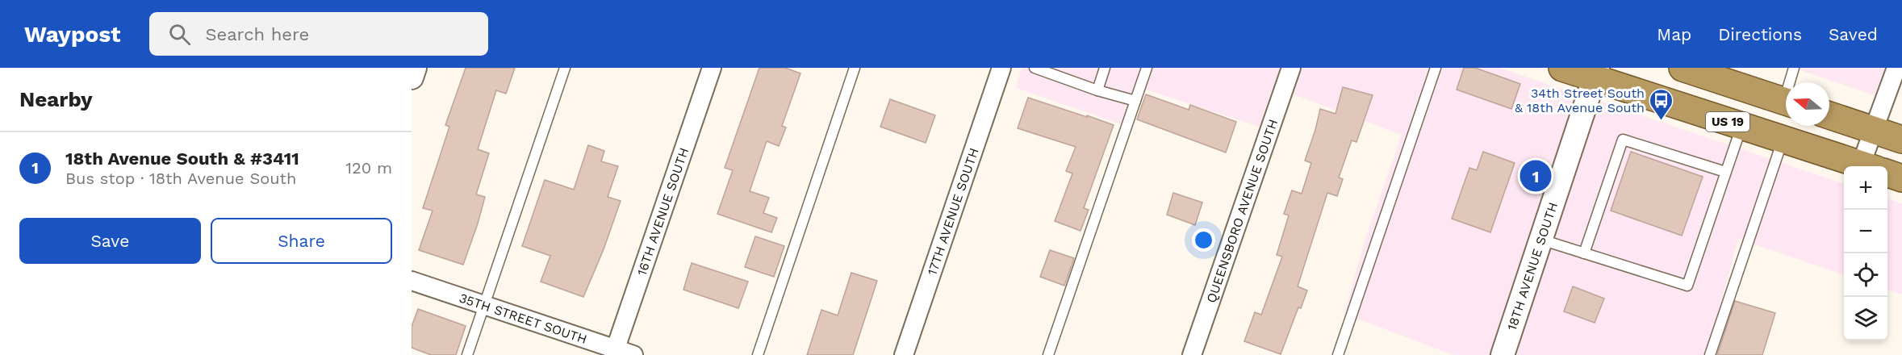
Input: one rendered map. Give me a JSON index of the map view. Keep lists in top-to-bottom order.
{
  "streets": {
    "highway": ["US 19"],
    "street": [
      "16TH AVENUE SOUTH",
      "17TH AVENUE SOUTH",
      "QUEENSBORO AVENUE SOUTH",
      "18TH AVENUE SOUTH",
      "35TH STREET SOUTH"
    ]
  },
  "crossings": [
    ["US 19", "18TH AVENUE SOUTH"],
    ["16TH AVENUE SOUTH", "35TH STREET SOUTH"]
  ],
  "places": {
    "bus stop": ["34th Street South & 18th Avenue South"]
  },
  "north": "left",
  "page": {
    "header": "Waypost",
    "search": "Search here",
    "nav": ["Map", "Directions", "Saved"],
    "heading": "Nearby",
    "list": [
      {
        "mark": "1",
        "name": "18th Avenue South & #3411",
        "note": "Bus stop · 18th Avenue South",
        "value": "120 m"
      }
    ],
    "pins": "1",
    "map_buttons": ["+", "−"],
    "buttons": ["Save", "Share"]
  }
}
